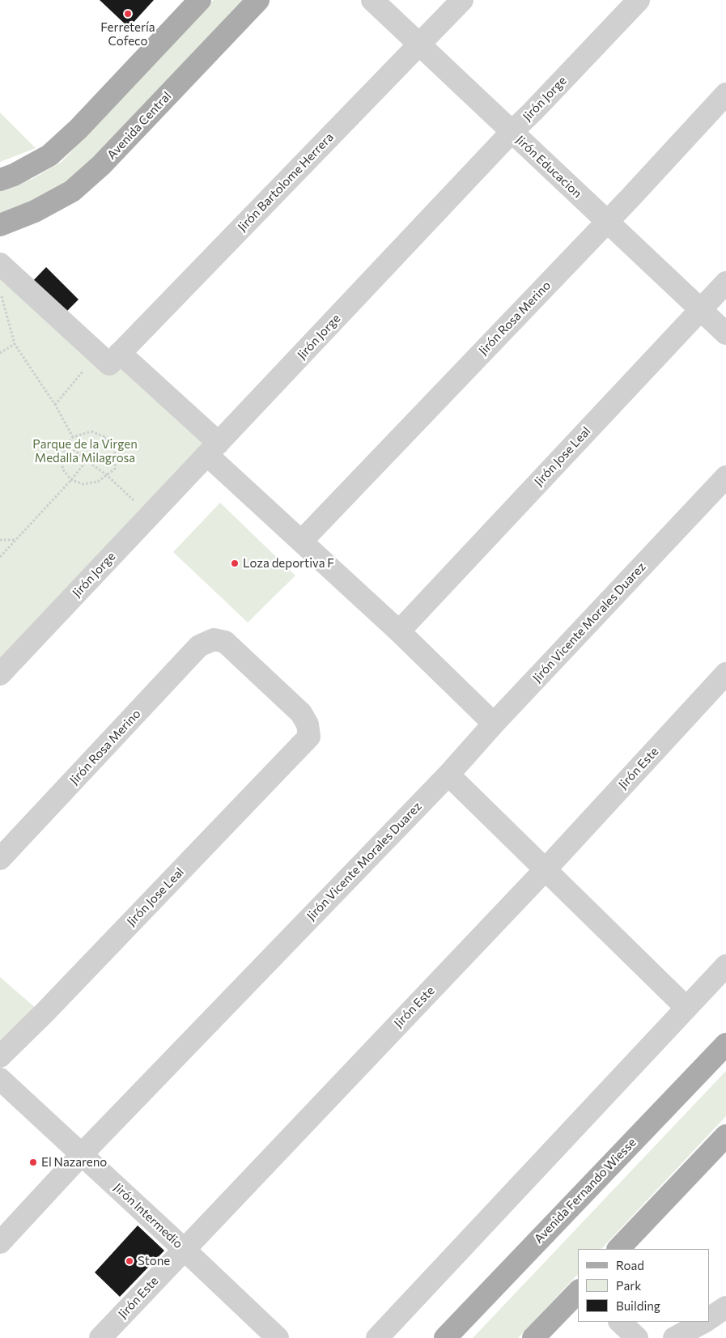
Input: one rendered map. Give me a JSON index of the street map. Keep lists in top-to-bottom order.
{
  "streets": {
    "main road": ["Avenida Central", "Avenida Fernando Wiesse"],
    "street": [
      "Jirón Jorge",
      "Jirón Educacion",
      "Jirón Bartolome Herrera",
      "Jirón Rosa Merino",
      "Jirón Jose Leal",
      "Jirón Vicente Morales Duarez",
      "Jirón Este",
      "Jirón Intermedio"
    ]
  },
  "crossings": [
    ["Jirón Jorge", "Jirón Educacion"],
    ["Jirón Educacion", "Jirón Bartolome Herrera"],
    ["Jirón Educacion", "Jirón Rosa Merino"],
    ["Jirón Educacion", "Jirón Jose Leal"],
    ["Jirón Rosa Merino", "Jirón Jose Leal"],
    ["Jirón Vicente Morales Duarez", "Jirón Intermedio"],
    ["Jirón Este", "Jirón Intermedio"]
  ],
  "parks": ["Parque de la Virgen Medalla Milagrosa"],
  "places": [
    "Ferretería Cofeco",
    "Loza deportiva F",
    "El Nazareno",
    "Stone"
  ],
  "legend": ["Road", "Park", "Building"]
}
